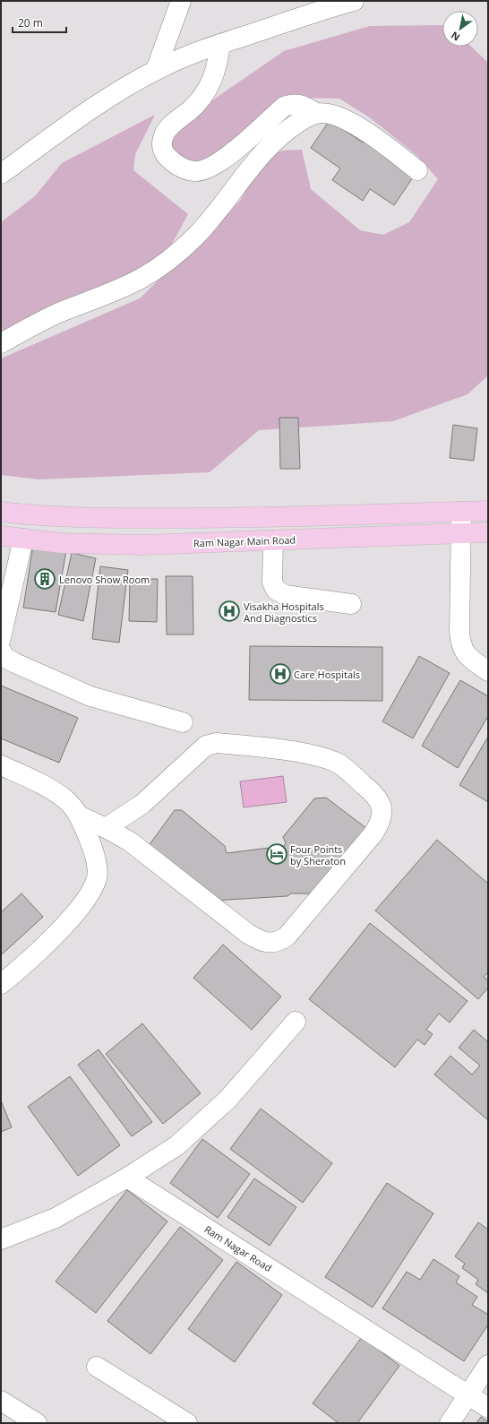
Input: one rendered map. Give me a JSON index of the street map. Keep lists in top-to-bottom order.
{
  "streets": {
    "main road": ["Ram Nagar Main Road"],
    "street": ["Ram Nagar Road"]
  },
  "places": {
    "building": ["Lenovo Show Room"],
    "hospital": ["Visakha Hospitals And Diagnostics", "Care Hospitals"],
    "hotel": ["Four Points by Sheraton"]
  },
  "scale_bar": "20 m",
  "north": "bottom left"
}
